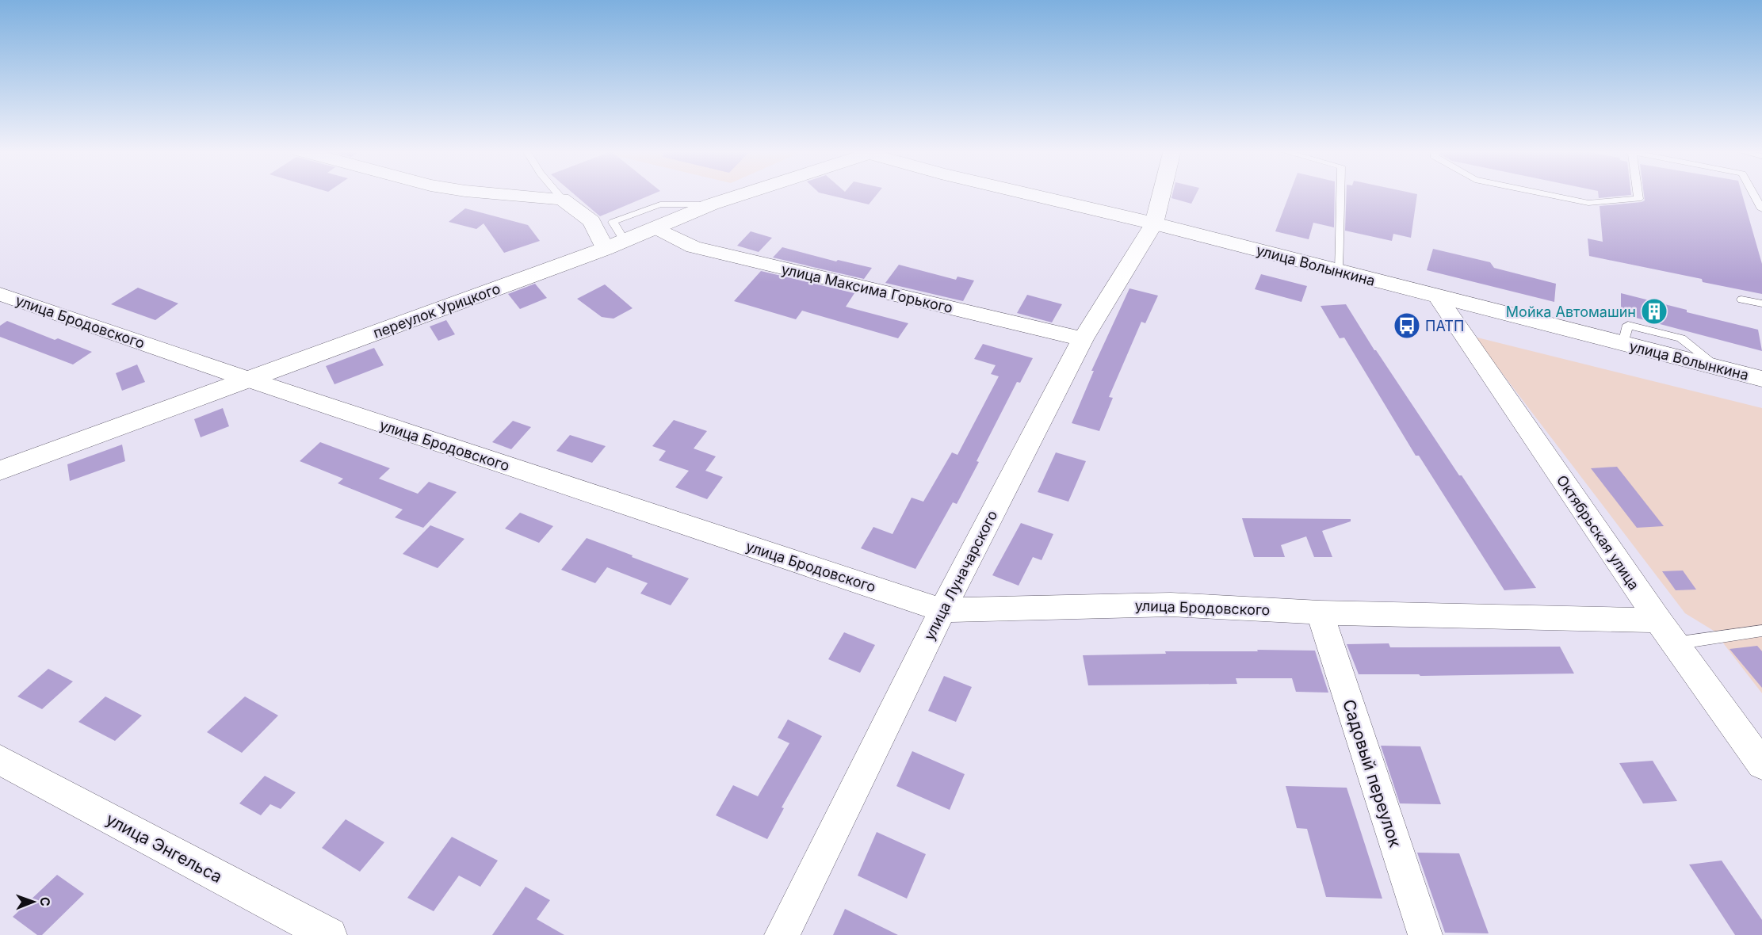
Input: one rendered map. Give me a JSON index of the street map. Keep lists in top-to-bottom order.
{
  "streets": {
    "street": [
      "улица Волынкина",
      "улица Максима Горького",
      "переулок Урицкого",
      "улица Бродовского",
      "Октябрьская улица",
      "улица Луначарского",
      "Садовый переулок",
      "улица Энгельса"
    ]
  },
  "crossings": [
    ["улица Волынкина", "Октябрьская улица"],
    ["улица Волынкина", "улица Луначарского"],
    ["улица Максима Горького", "переулок Урицкого"],
    ["улица Максима Горького", "улица Луначарского"],
    ["переулок Урицкого", "улица Бродовского"],
    ["улица Бродовского", "Октябрьская улица"],
    ["улица Бродовского", "улица Луначарского"],
    ["улица Бродовского", "Садовый переулок"]
  ],
  "places": {
    "building": ["Мойка Автомашин"],
    "bus stop": ["ПАТП"]
  },
  "north": "right"
}
